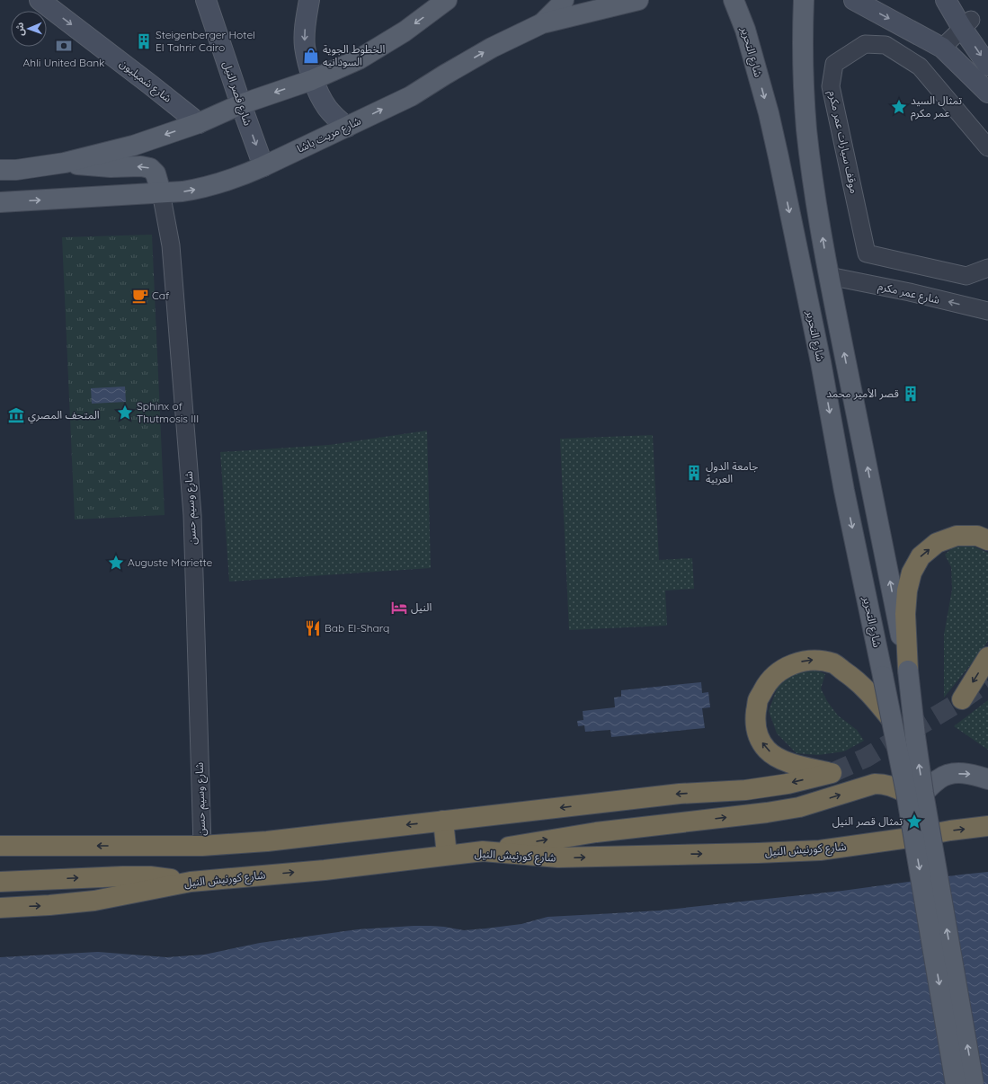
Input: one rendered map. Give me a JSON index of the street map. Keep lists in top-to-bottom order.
{
  "streets": {
    "highway": ["شارع كورنيش النيل"],
    "main road": ["شارع التحرير", "شارع مريت باشا"],
    "street": [
      "شارع شمبليون",
      "شارع قصر النيل",
      "موقف سيارات عمر مكرم",
      "شارع عمر مكرم",
      "شارع وسيم حسن"
    ]
  },
  "crossings": [
    ["شارع قصر النيل", "شارع مريت باشا"],
    ["شارع مريت باشا", "شارع وسيم حسن"]
  ],
  "one_way": ["شارع شمبليون", "شارع عمر مكرم"],
  "places": {
    "building": ["Steigenberger Hotel El Tahrir Cairo", "قصر الأمير محمد", "جامعة الدول العربية"],
    "bank": ["Ahli United Bank"],
    "shop": ["الخطوط الجوية السودانيه"],
    "place": [
      "تمثال السيد عمر مكرم",
      "Sphinx of Thutmosis III",
      "Auguste Mariette",
      "تمثال قصر النيل"
    ],
    "cafe": ["Caf"],
    "museum": ["المتحف المصري"],
    "hotel": ["النيل"],
    "restaurant": ["Bab El-Sharq"]
  },
  "north": "left"
}
